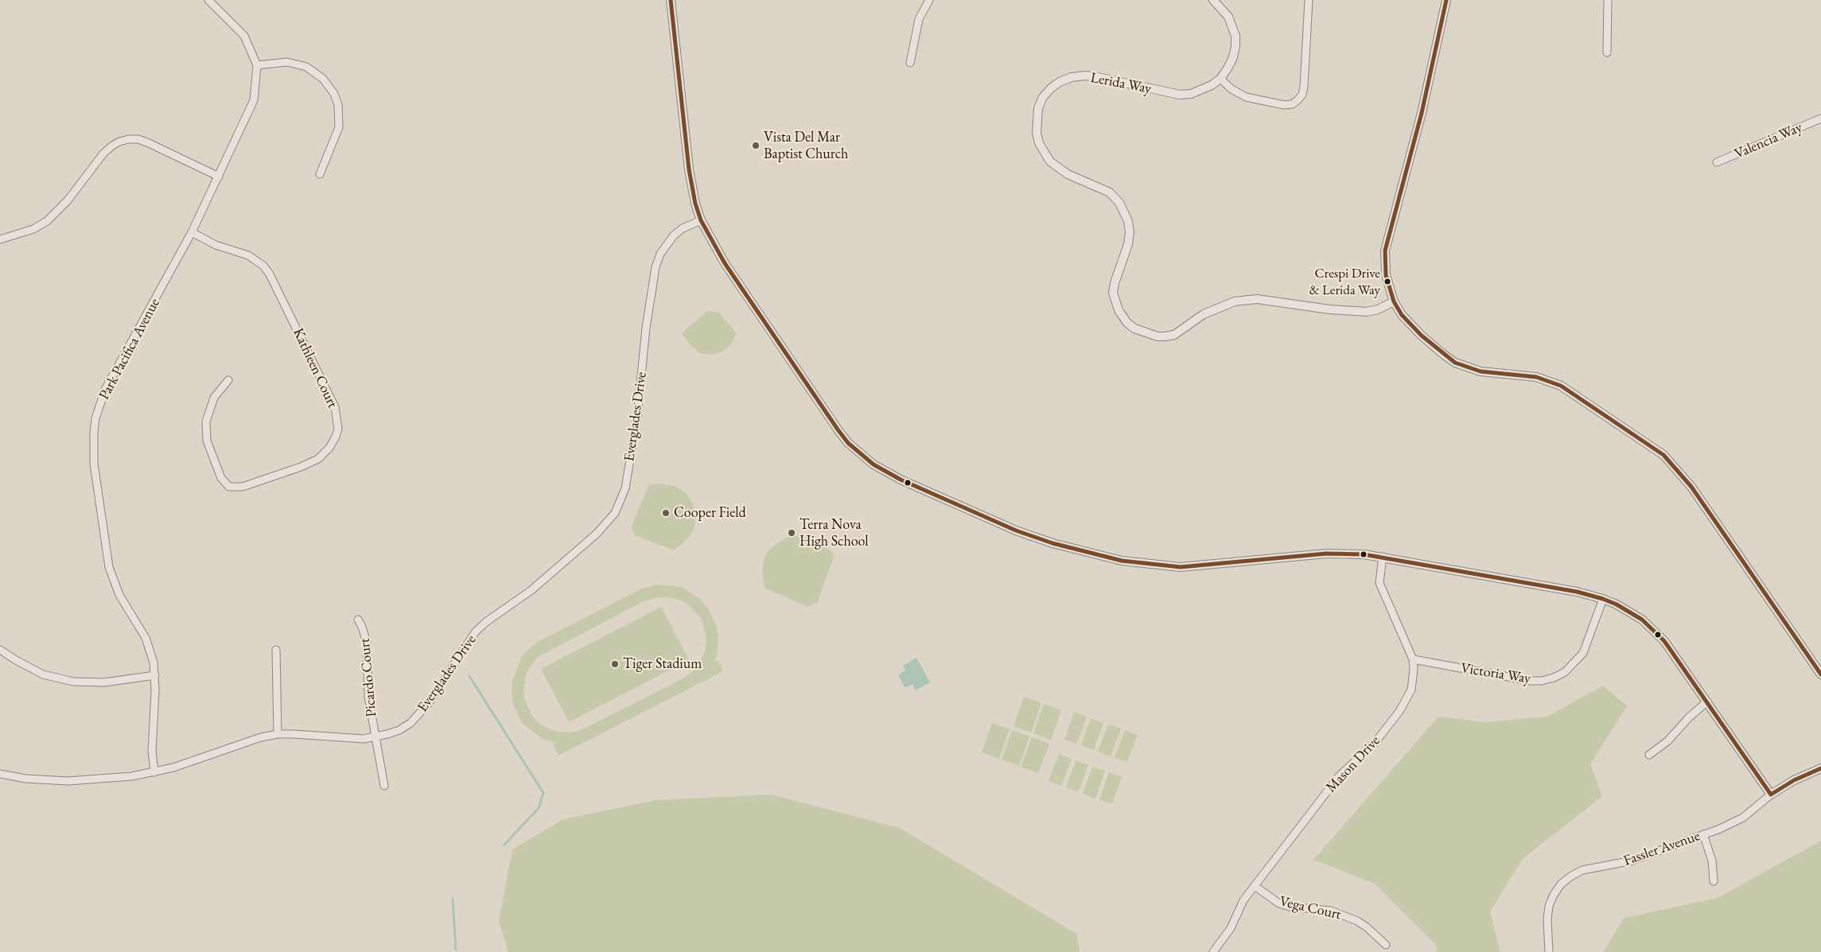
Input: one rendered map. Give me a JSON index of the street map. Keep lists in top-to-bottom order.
{
  "streets": {
    "street": [
      "Lerida Way",
      "Valencia Way",
      "Park Pacifica Avenue",
      "Kathleen Court",
      "Everglades Drive",
      "Victoria Way",
      "Picardo Court",
      "Mason Drive",
      "Fassler Avenue",
      "Vega Court"
    ]
  },
  "crossings": [
    ["Park Pacifica Avenue", "Kathleen Court"],
    ["Park Pacifica Avenue", "Everglades Drive"],
    ["Everglades Drive", "Picardo Court"],
    ["Victoria Way", "Mason Drive"],
    ["Mason Drive", "Vega Court"]
  ],
  "places": [
    "Vista Del Mar Baptist Church",
    "Crespi Drive & Lerida Way",
    "Cooper Field",
    "Terra Nova High School",
    "Tiger Stadium"
  ]
}
